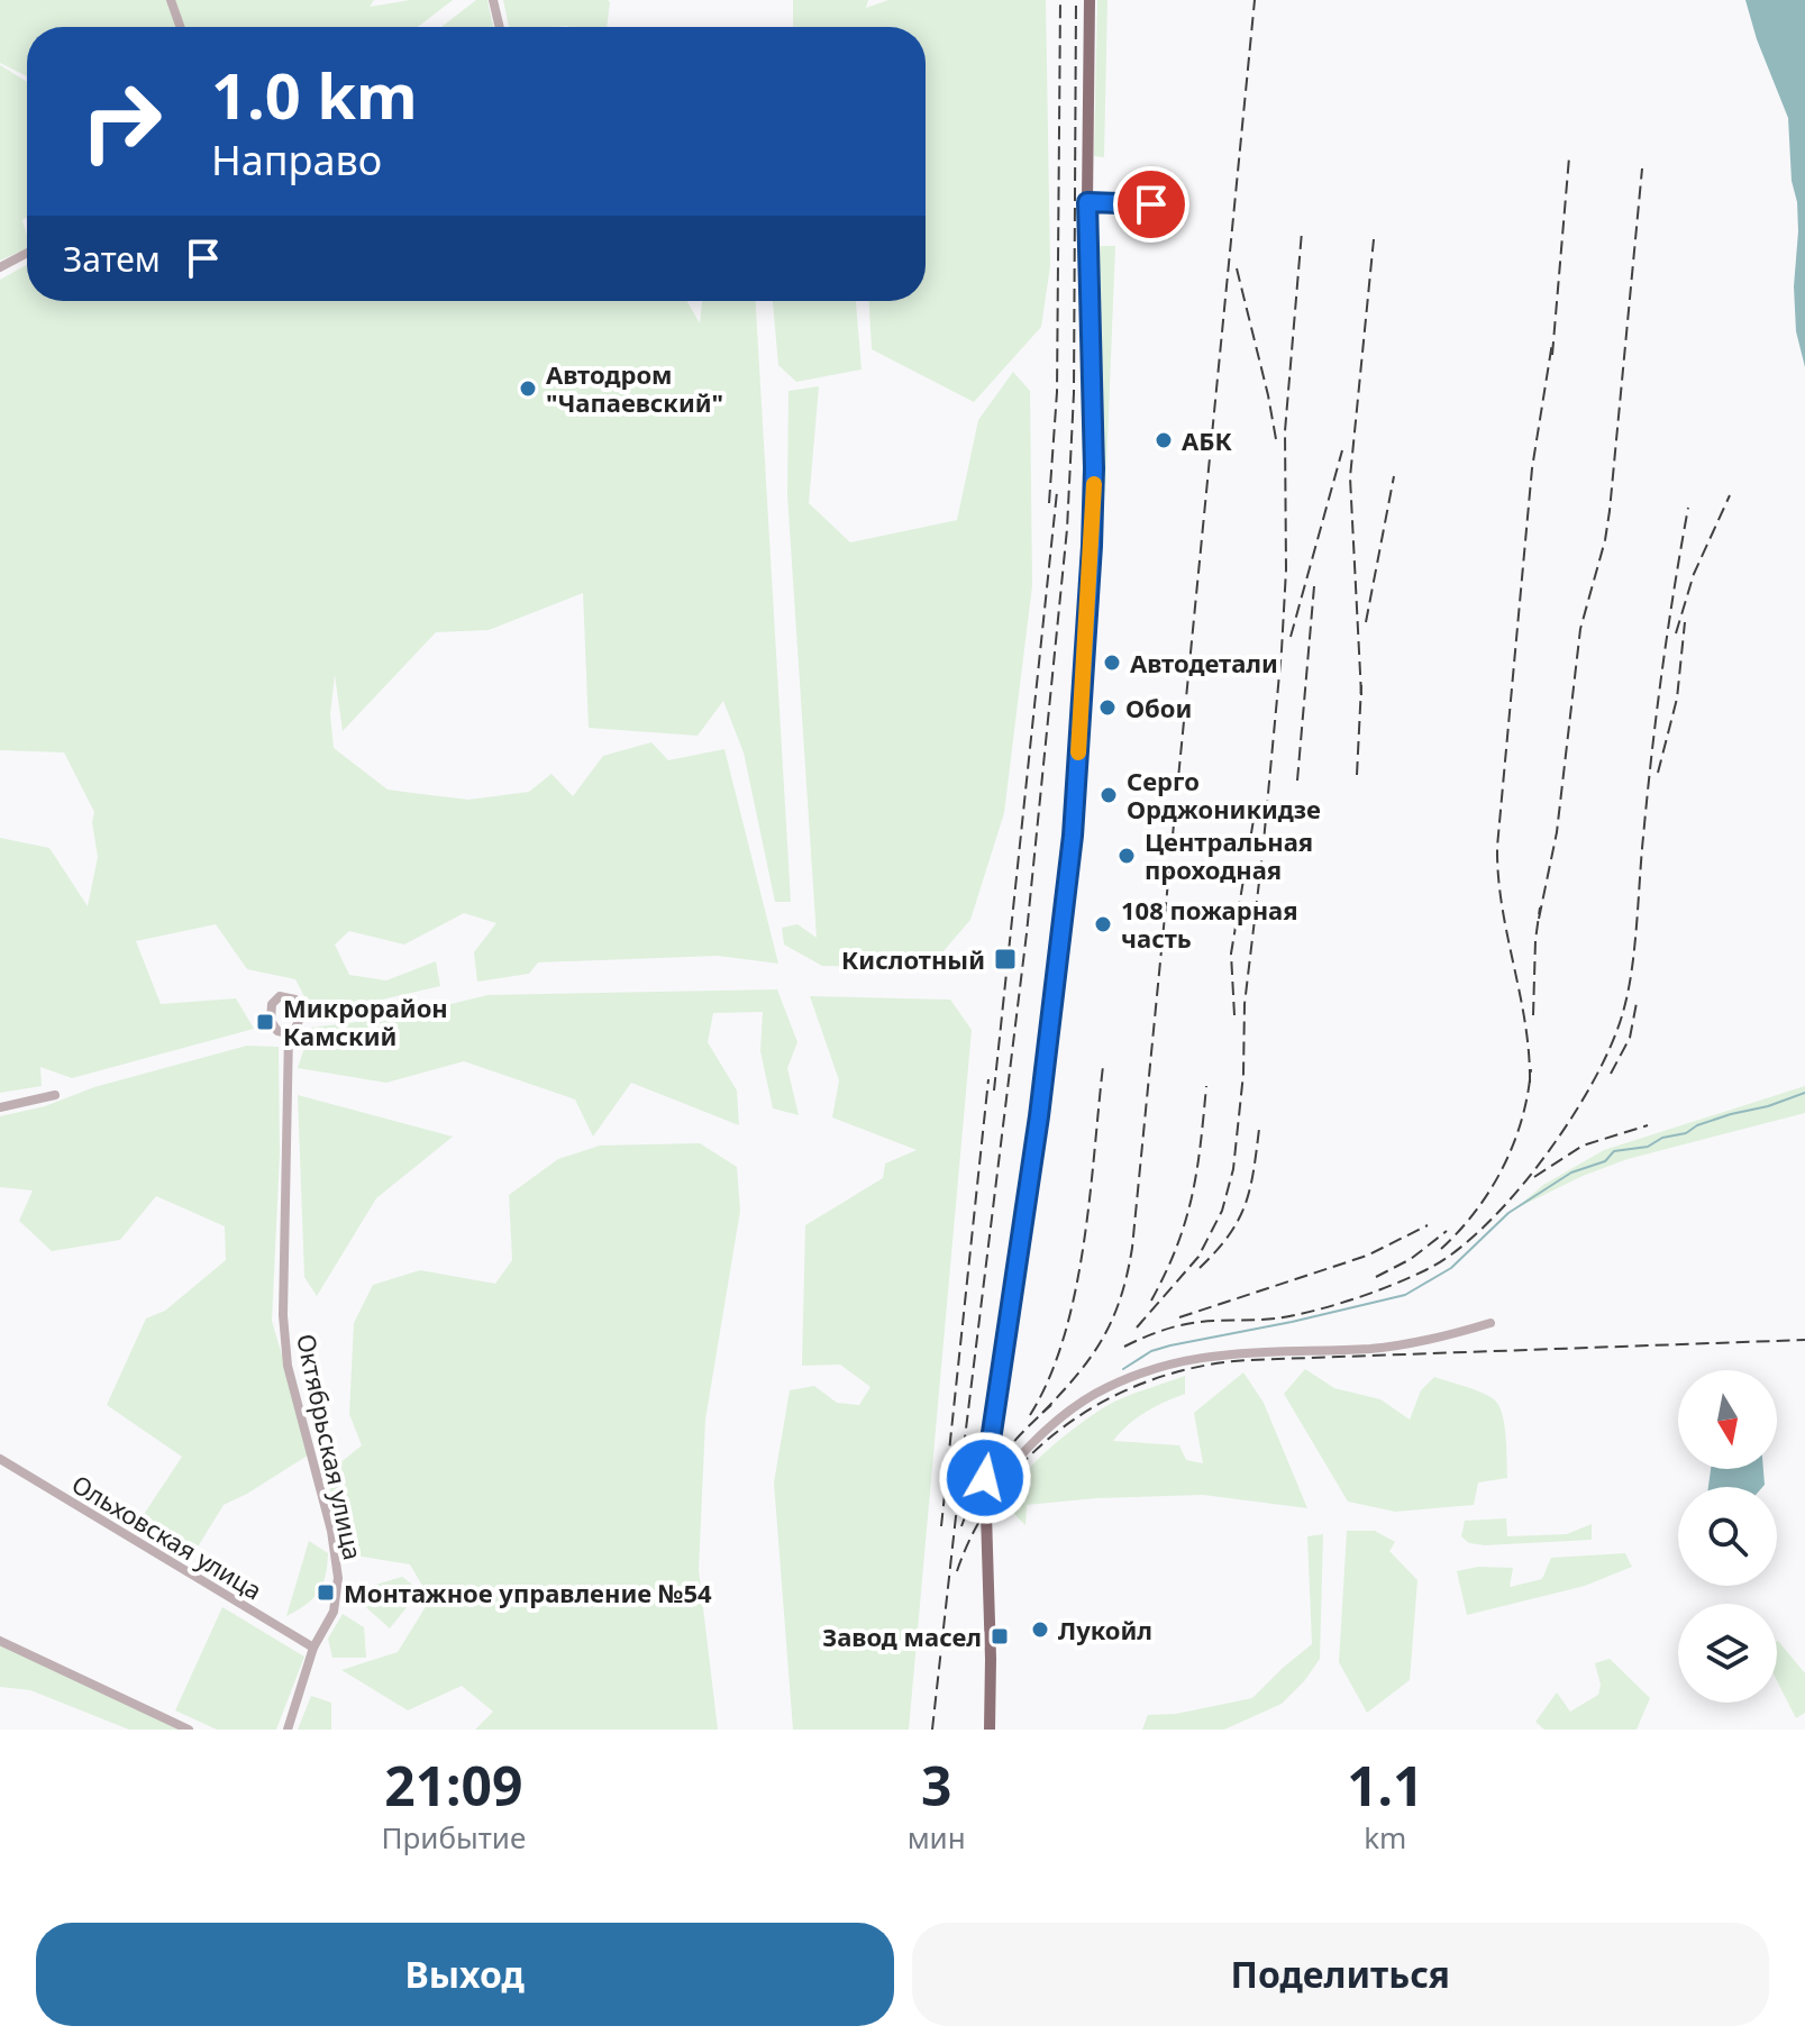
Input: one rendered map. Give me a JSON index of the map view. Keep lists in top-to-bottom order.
{
  "streets": {
    "street": ["Октябрьская улица", "Ольховская улица"]
  },
  "crossings": [
    ["Октябрьская улица", "Ольховская улица"]
  ],
  "places": {
    "other": [
      "Автодром \"Чапаевский\"",
      "АБК",
      "Автодетали",
      "Обои",
      "Серго Орджоникидзе",
      "Центральная проходная",
      "108 пожарная часть",
      "Лукойл"
    ],
    "transit": [
      "Кислотный",
      "Микрорайон Камский",
      "Монтажное управление №54",
      "Завод масел"
    ]
  },
  "north": "bottom",
  "page": {
    "turn": ["1.0 km", "Направо"],
    "then": "Затем",
    "eta": [
      "21:09",
      "Прибытие",
      "3",
      "мин",
      "1.1",
      "km"
    ],
    "buttons": ["Выход", "Поделиться"]
  }
}
